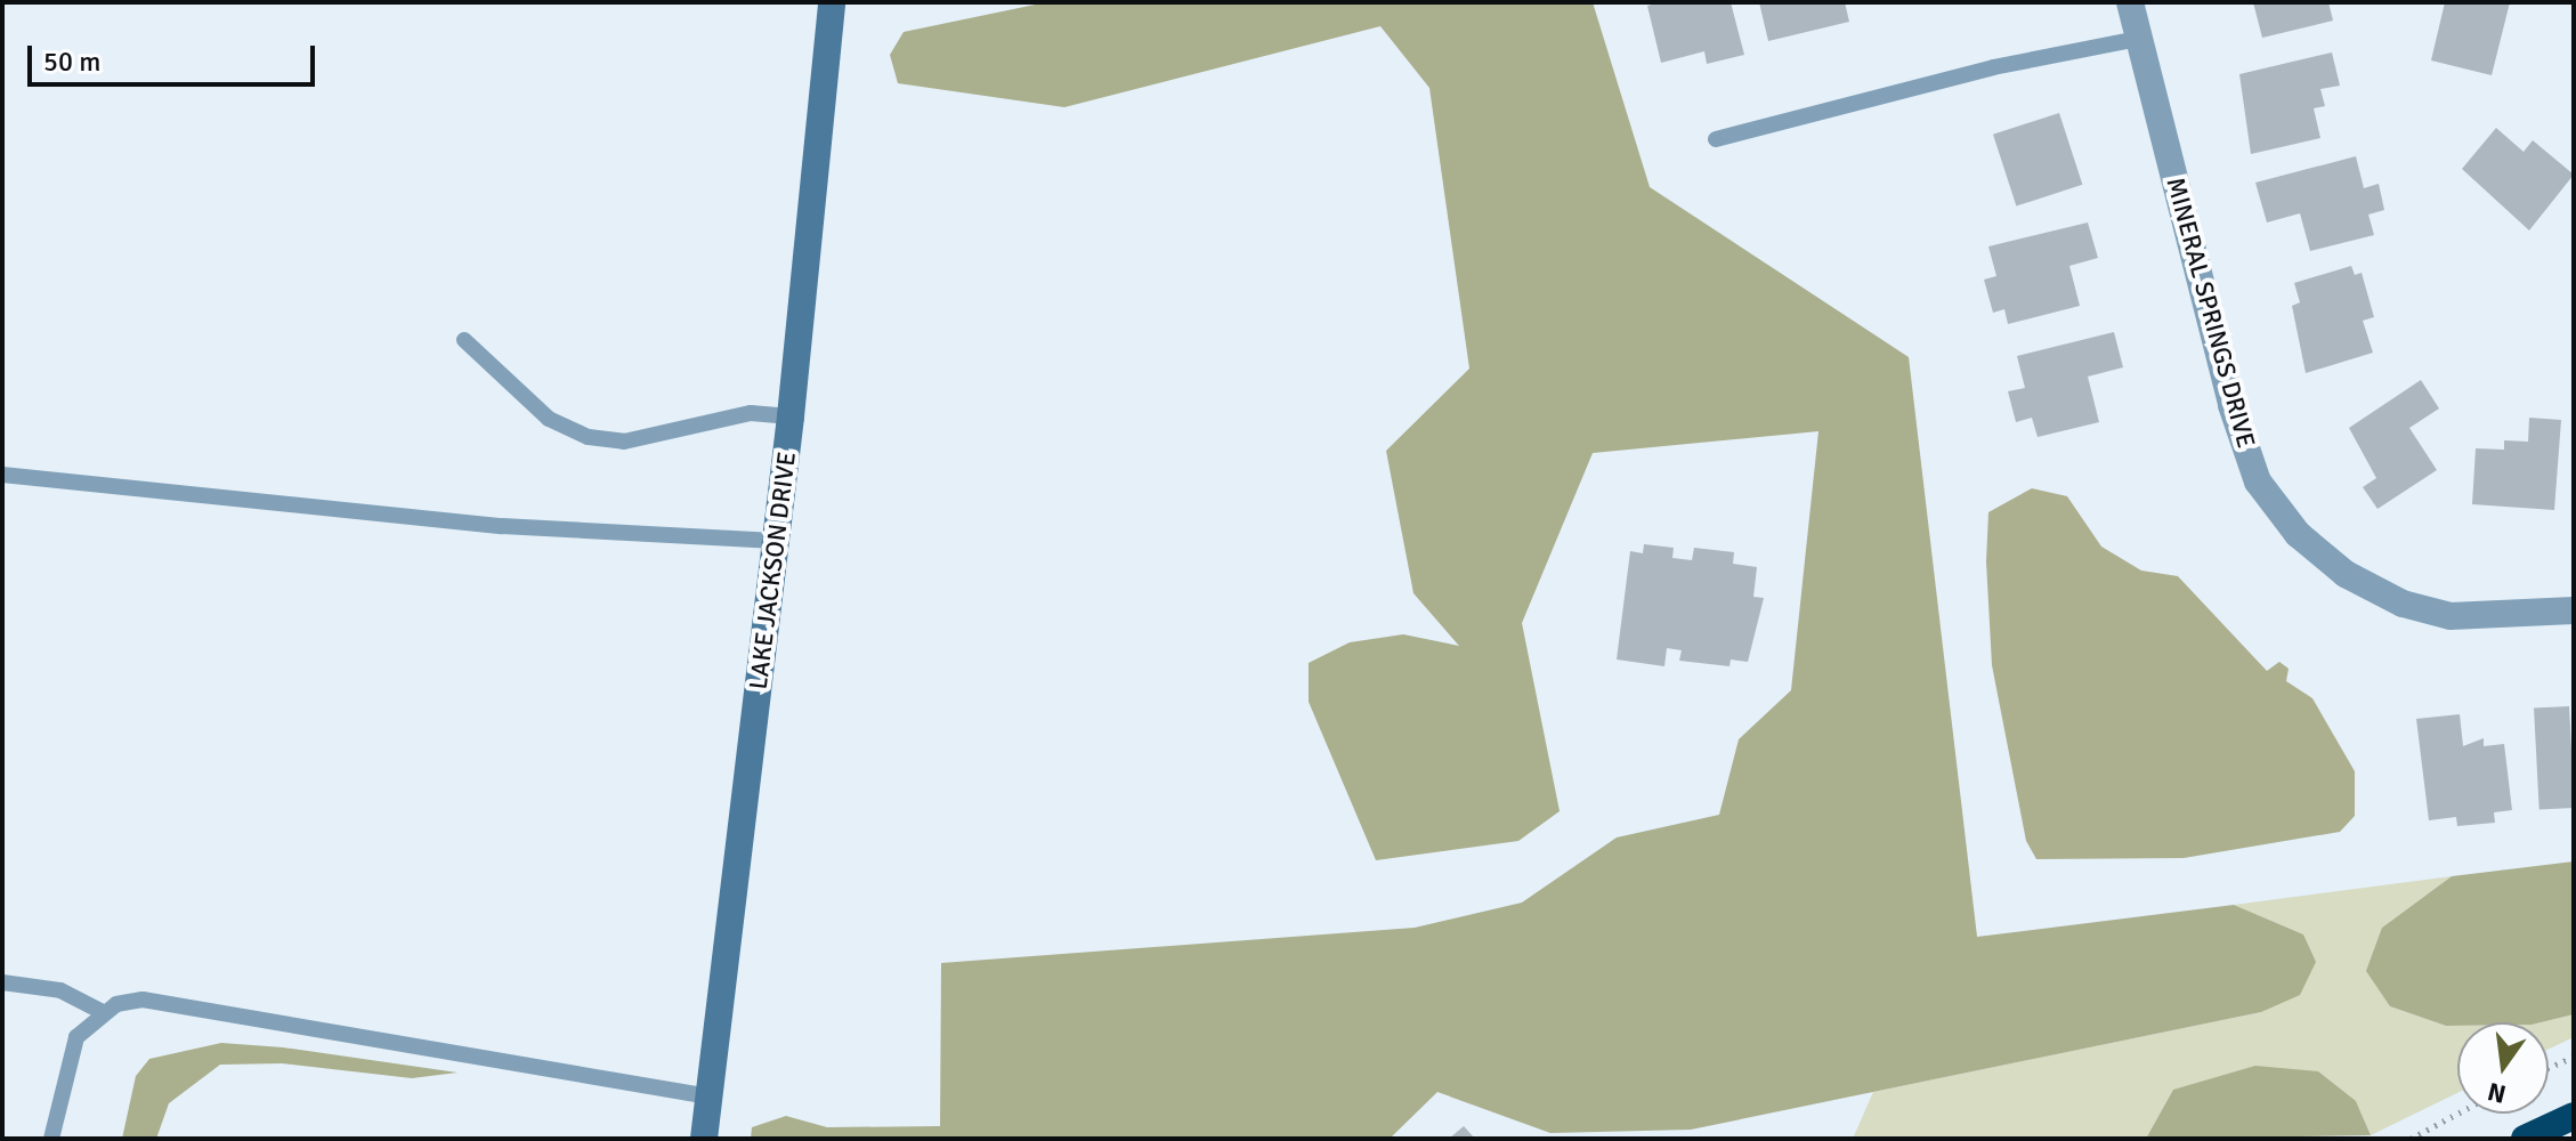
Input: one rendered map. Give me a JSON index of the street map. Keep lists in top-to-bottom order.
{
  "streets": {
    "street": ["MINERAL SPRINGS DRIVE", "LAKE JACKSON DRIVE"]
  },
  "scale_bar": "50 m",
  "north": "bottom"
}
